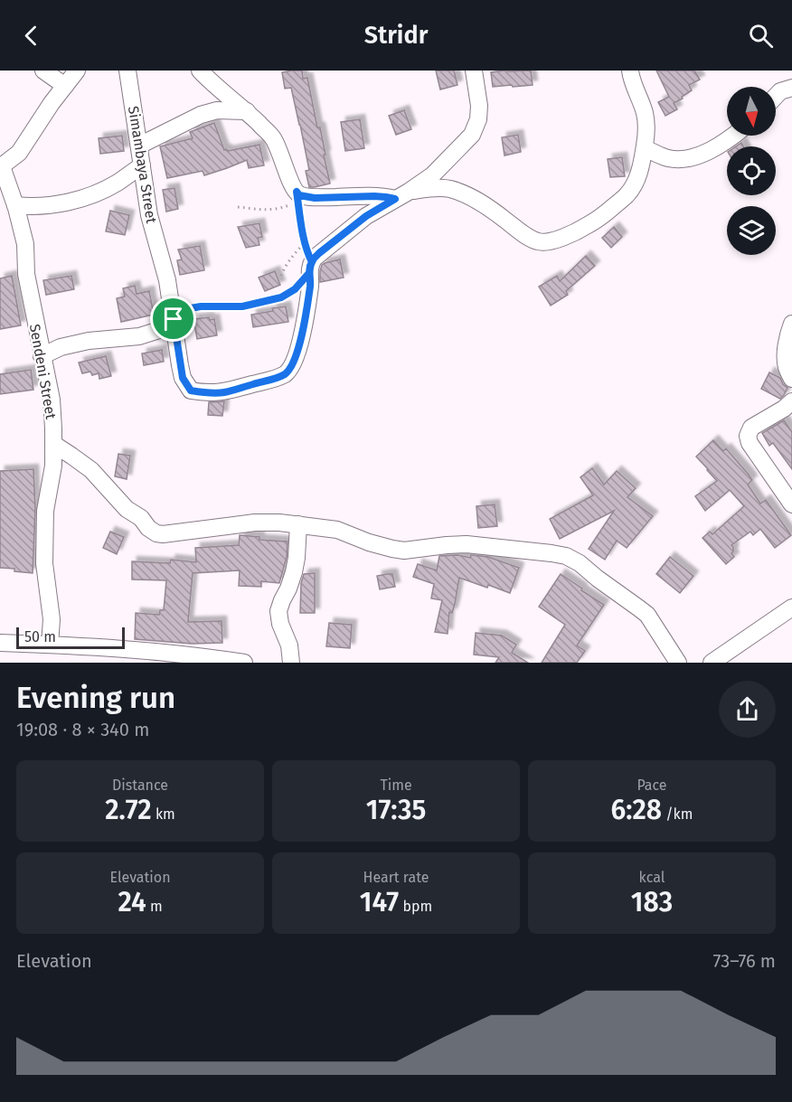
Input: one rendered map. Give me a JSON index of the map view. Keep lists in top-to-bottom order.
{
  "streets": {
    "street": ["Simambaya Street", "Sendeni Street"]
  },
  "scale_bar": "50 m",
  "north": "bottom",
  "page": {
    "header": "Stridr",
    "scale": "50 m",
    "heading": ["Evening run", "19:08 · 8 × 340 m"],
    "stats": [
      ["Distance", "2.72 km"],
      ["Time", "17:35"],
      ["Pace", "6:28 /km"],
      ["Elevation", "24 m"],
      ["Heart rate", "147 bpm"],
      ["kcal", "183"]
    ],
    "chart": ["Elevation", "73–76 m"]
  }
}
